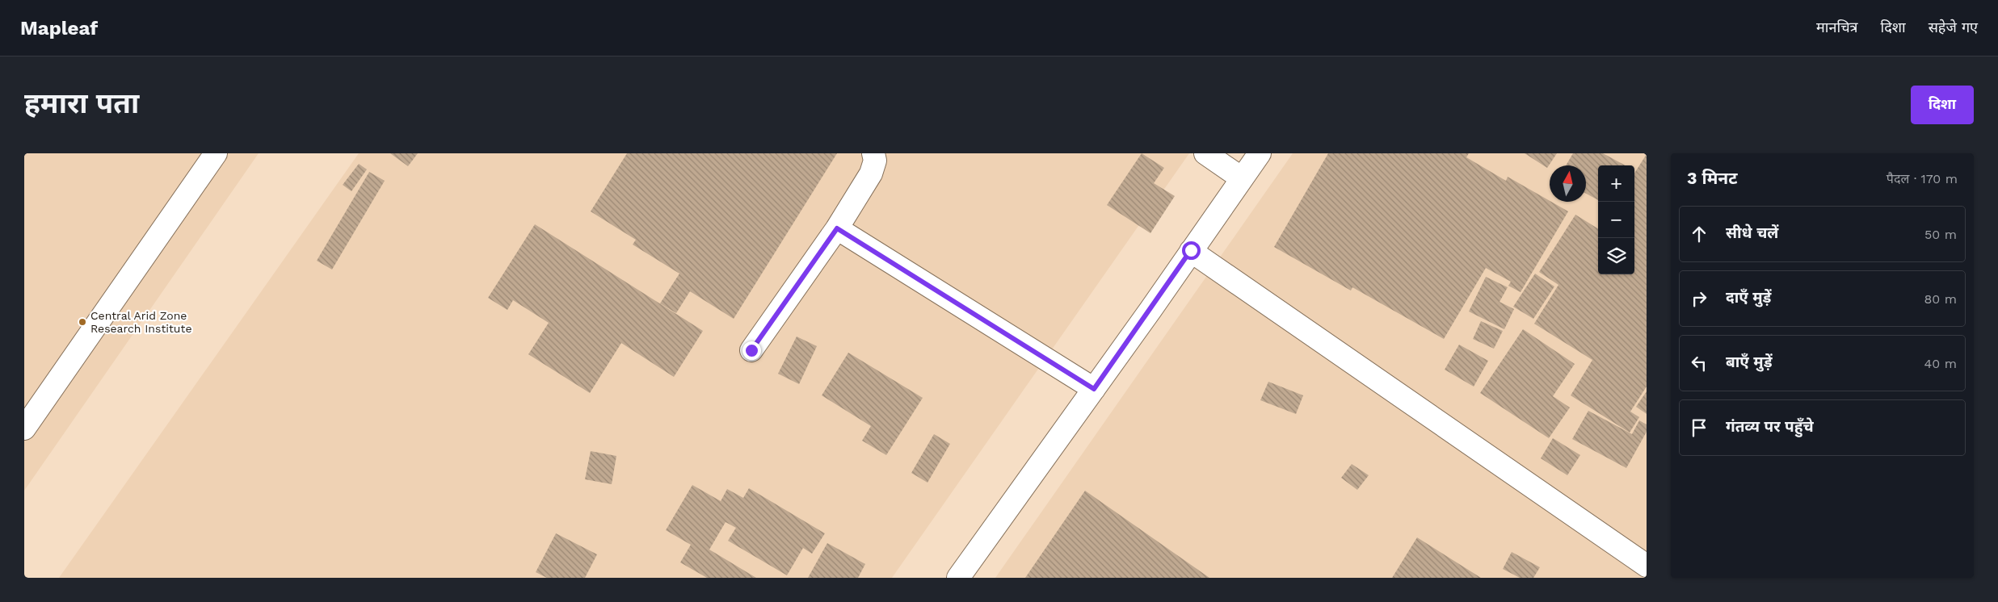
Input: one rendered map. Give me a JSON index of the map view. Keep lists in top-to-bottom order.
{
  "places": ["Central Arid Zone Research Institute"],
  "north": "top",
  "page": {
    "header": "Mapleaf",
    "nav": ["मानचित्र", "दिशा", "सहेजे गए"],
    "buttons": "दिशा",
    "title": "हमारा पता",
    "heading": ["3 मिनट", "पैदल · 170 m"],
    "map_buttons": ["+", "−"],
    "list": [
      ["सीधे चलें", "50 m"],
      ["दाएँ मुड़ें", "80 m"],
      ["बाएँ मुड़ें", "40 m"],
      "गंतव्य पर पहुँचे"
    ]
  }
}
